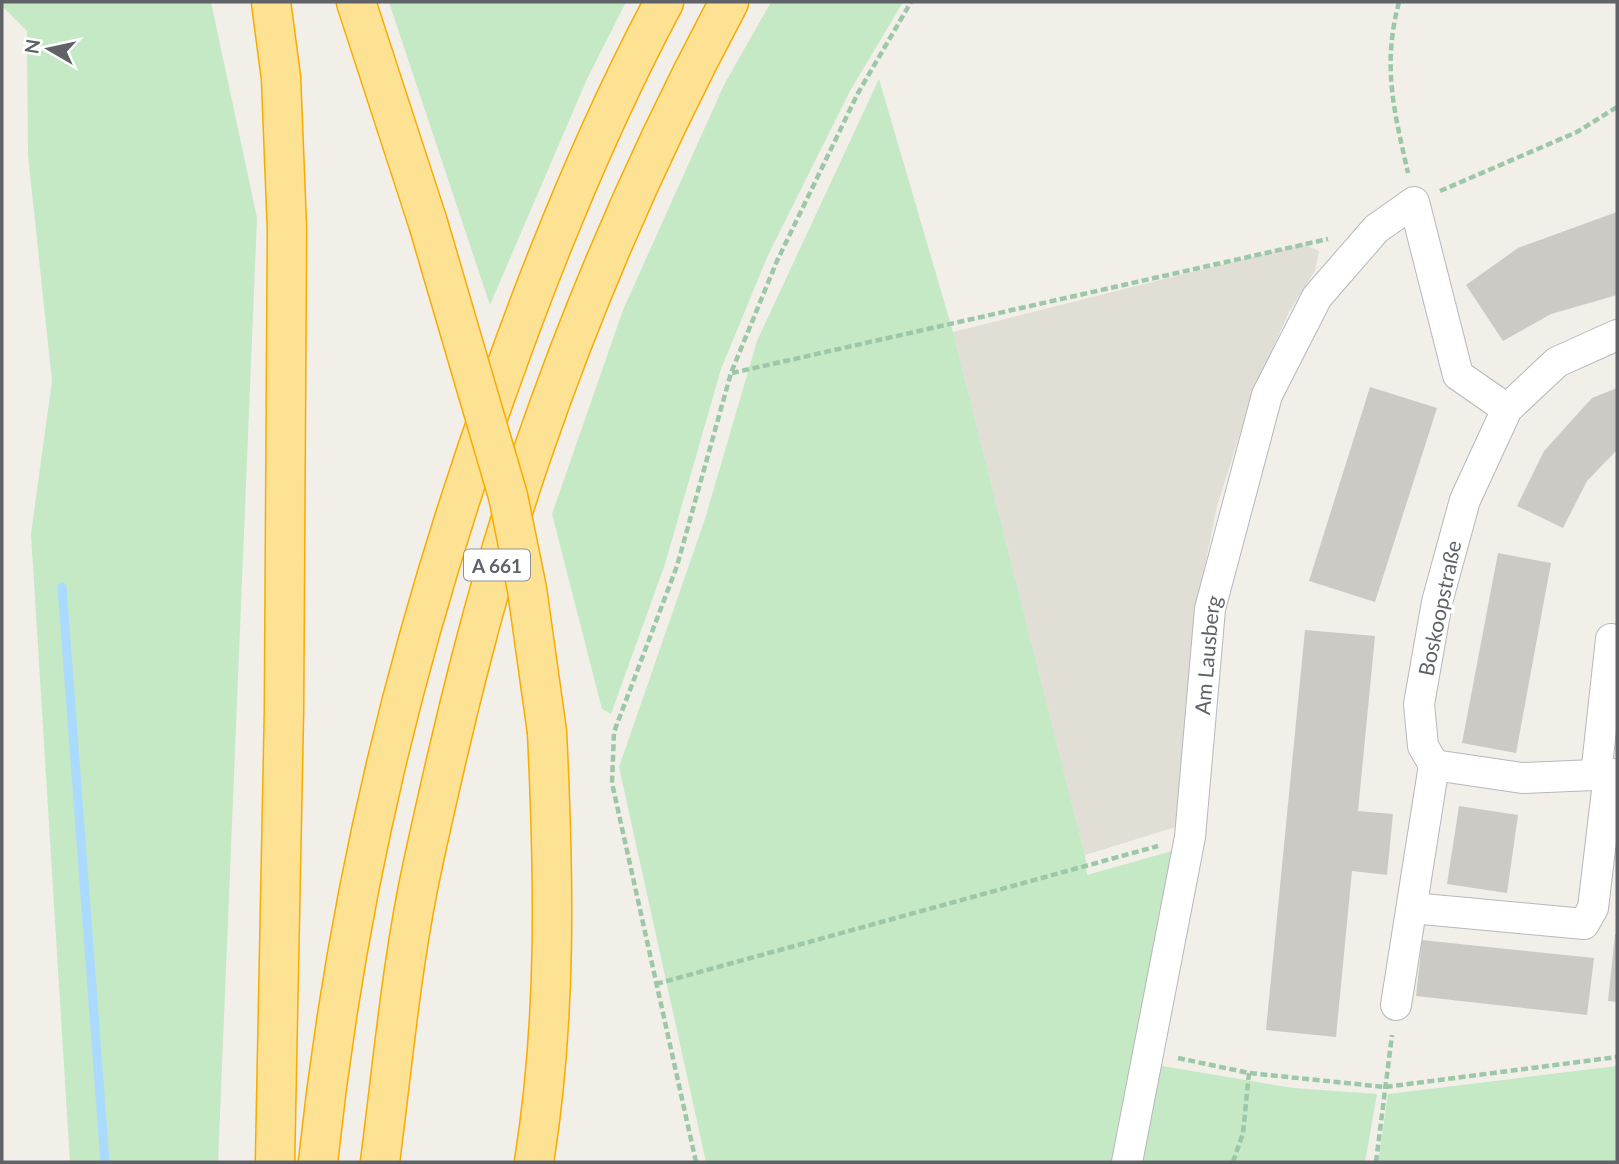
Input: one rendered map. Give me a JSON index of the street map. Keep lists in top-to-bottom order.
{
  "streets": {
    "highway": ["A 661"],
    "street": ["Boskoopstraße", "Am Lausberg"]
  },
  "north": "left"
}
